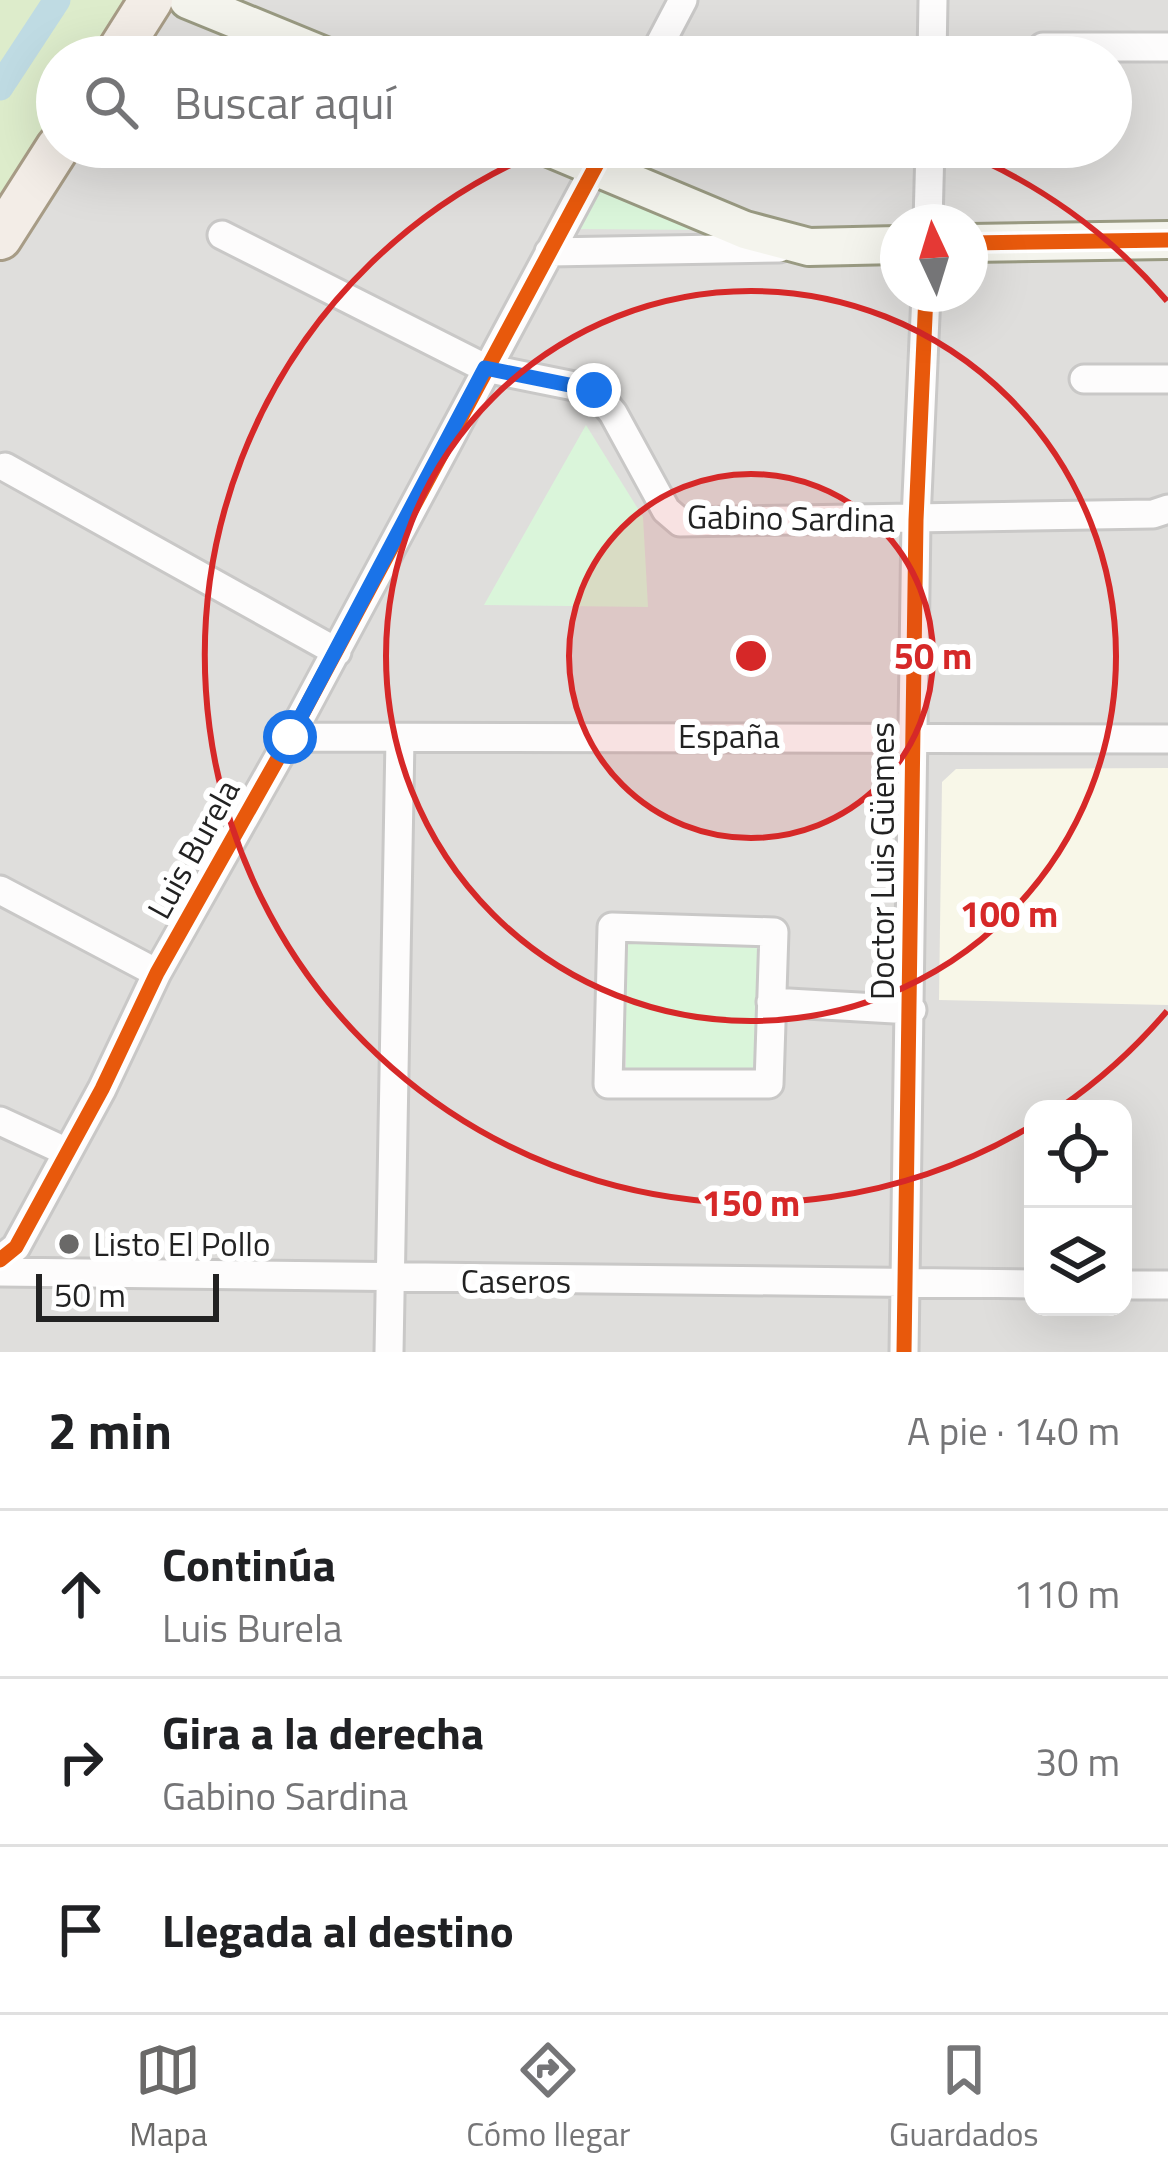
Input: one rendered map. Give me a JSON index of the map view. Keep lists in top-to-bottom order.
{
  "streets": {
    "street": [
      "Gabino Sardina",
      "España",
      "Luis Burela",
      "Doctor Luis Güemes",
      "Caseros"
    ]
  },
  "crossings": [
    ["Gabino Sardina", "Luis Burela"],
    ["Gabino Sardina", "Doctor Luis Güemes"],
    ["España", "Luis Burela"],
    ["España", "Doctor Luis Güemes"],
    ["Doctor Luis Güemes", "Caseros"]
  ],
  "places": ["Listo El Pollo"],
  "scale_bar": "50 m",
  "north": "top",
  "page": {
    "search": "Buscar aquí",
    "scale": "50 m",
    "heading": ["2 min", "A pie · 140 m"],
    "list": [
      ["Continúa", "Luis Burela", "110 m"],
      ["Gira a la derecha", "Gabino Sardina", "30 m"],
      "Llegada al destino"
    ],
    "nav": ["Mapa", "Cómo llegar", "Guardados"]
  },
  "rings": ["50 m", "100 m", "150 m"]
}
